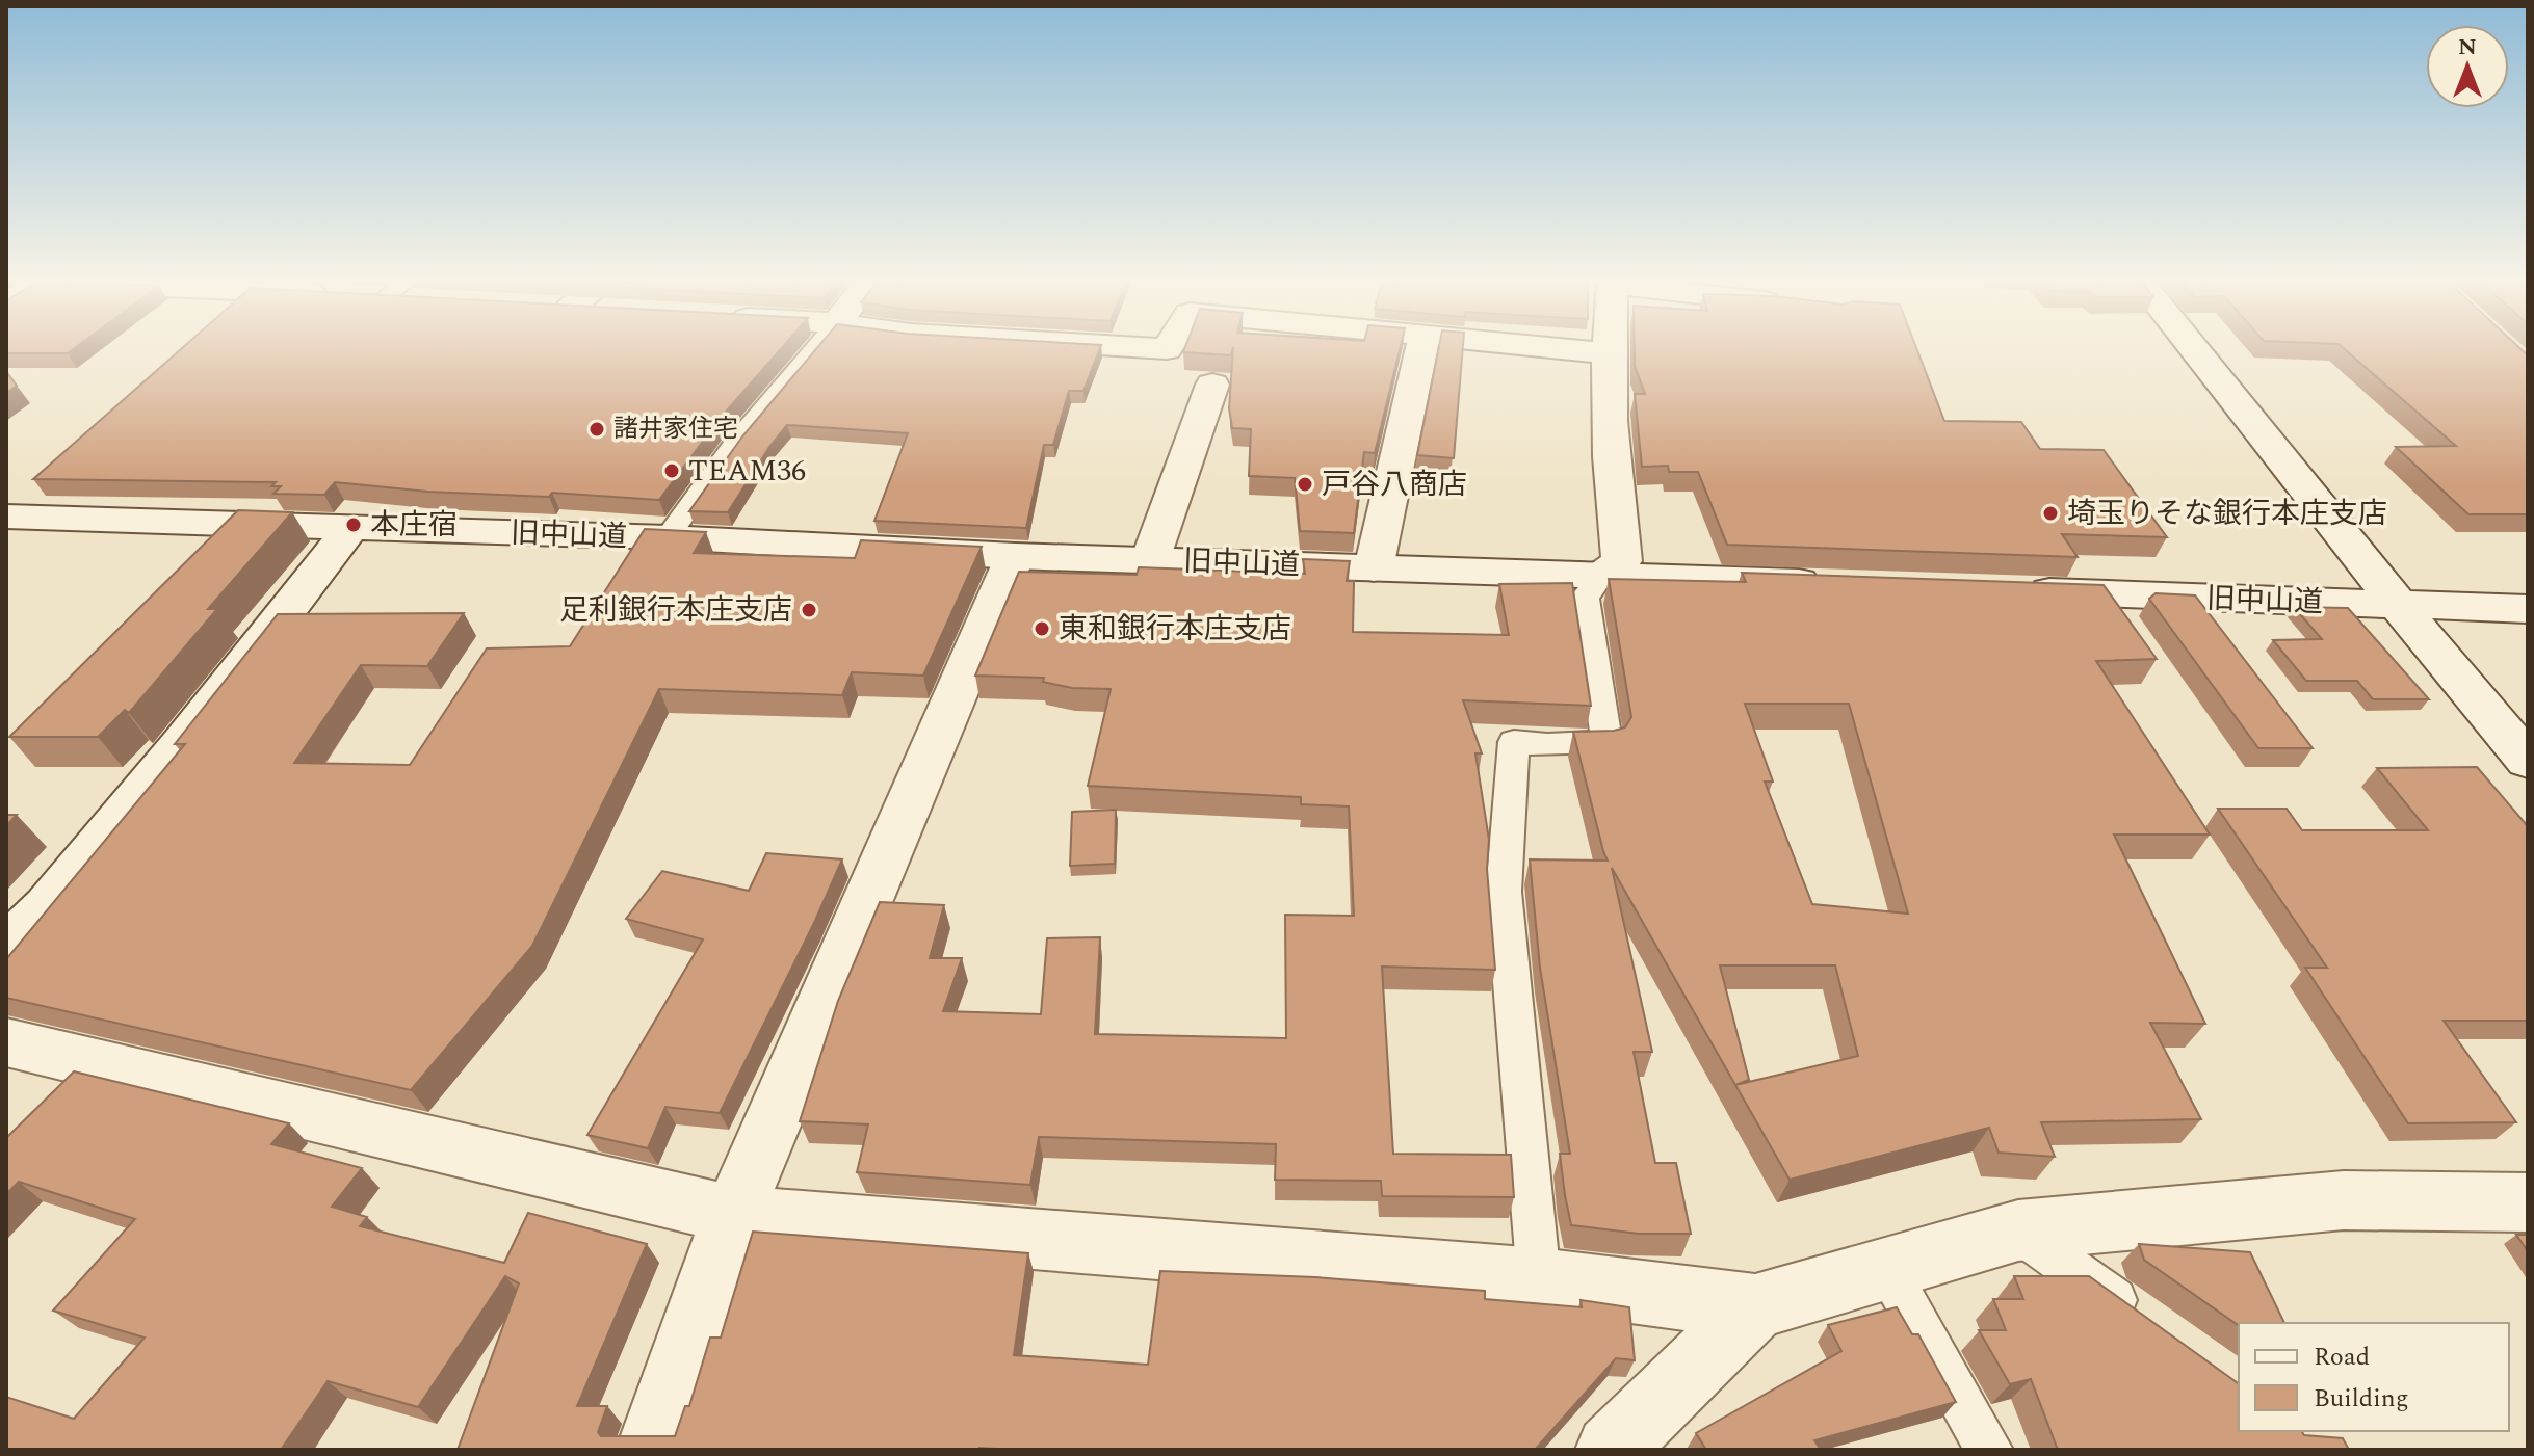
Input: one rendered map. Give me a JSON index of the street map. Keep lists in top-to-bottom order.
{
  "streets": {
    "street": ["旧中山道"]
  },
  "places": [
    "諸井家住宅",
    "TEAM36",
    "戸谷八商店",
    "埼玉りそな銀行本庄支店",
    "本庄宿",
    "足利銀行本庄支店",
    "東和銀行本庄支店"
  ],
  "legend": ["Road", "Building"],
  "north": "top"
}
